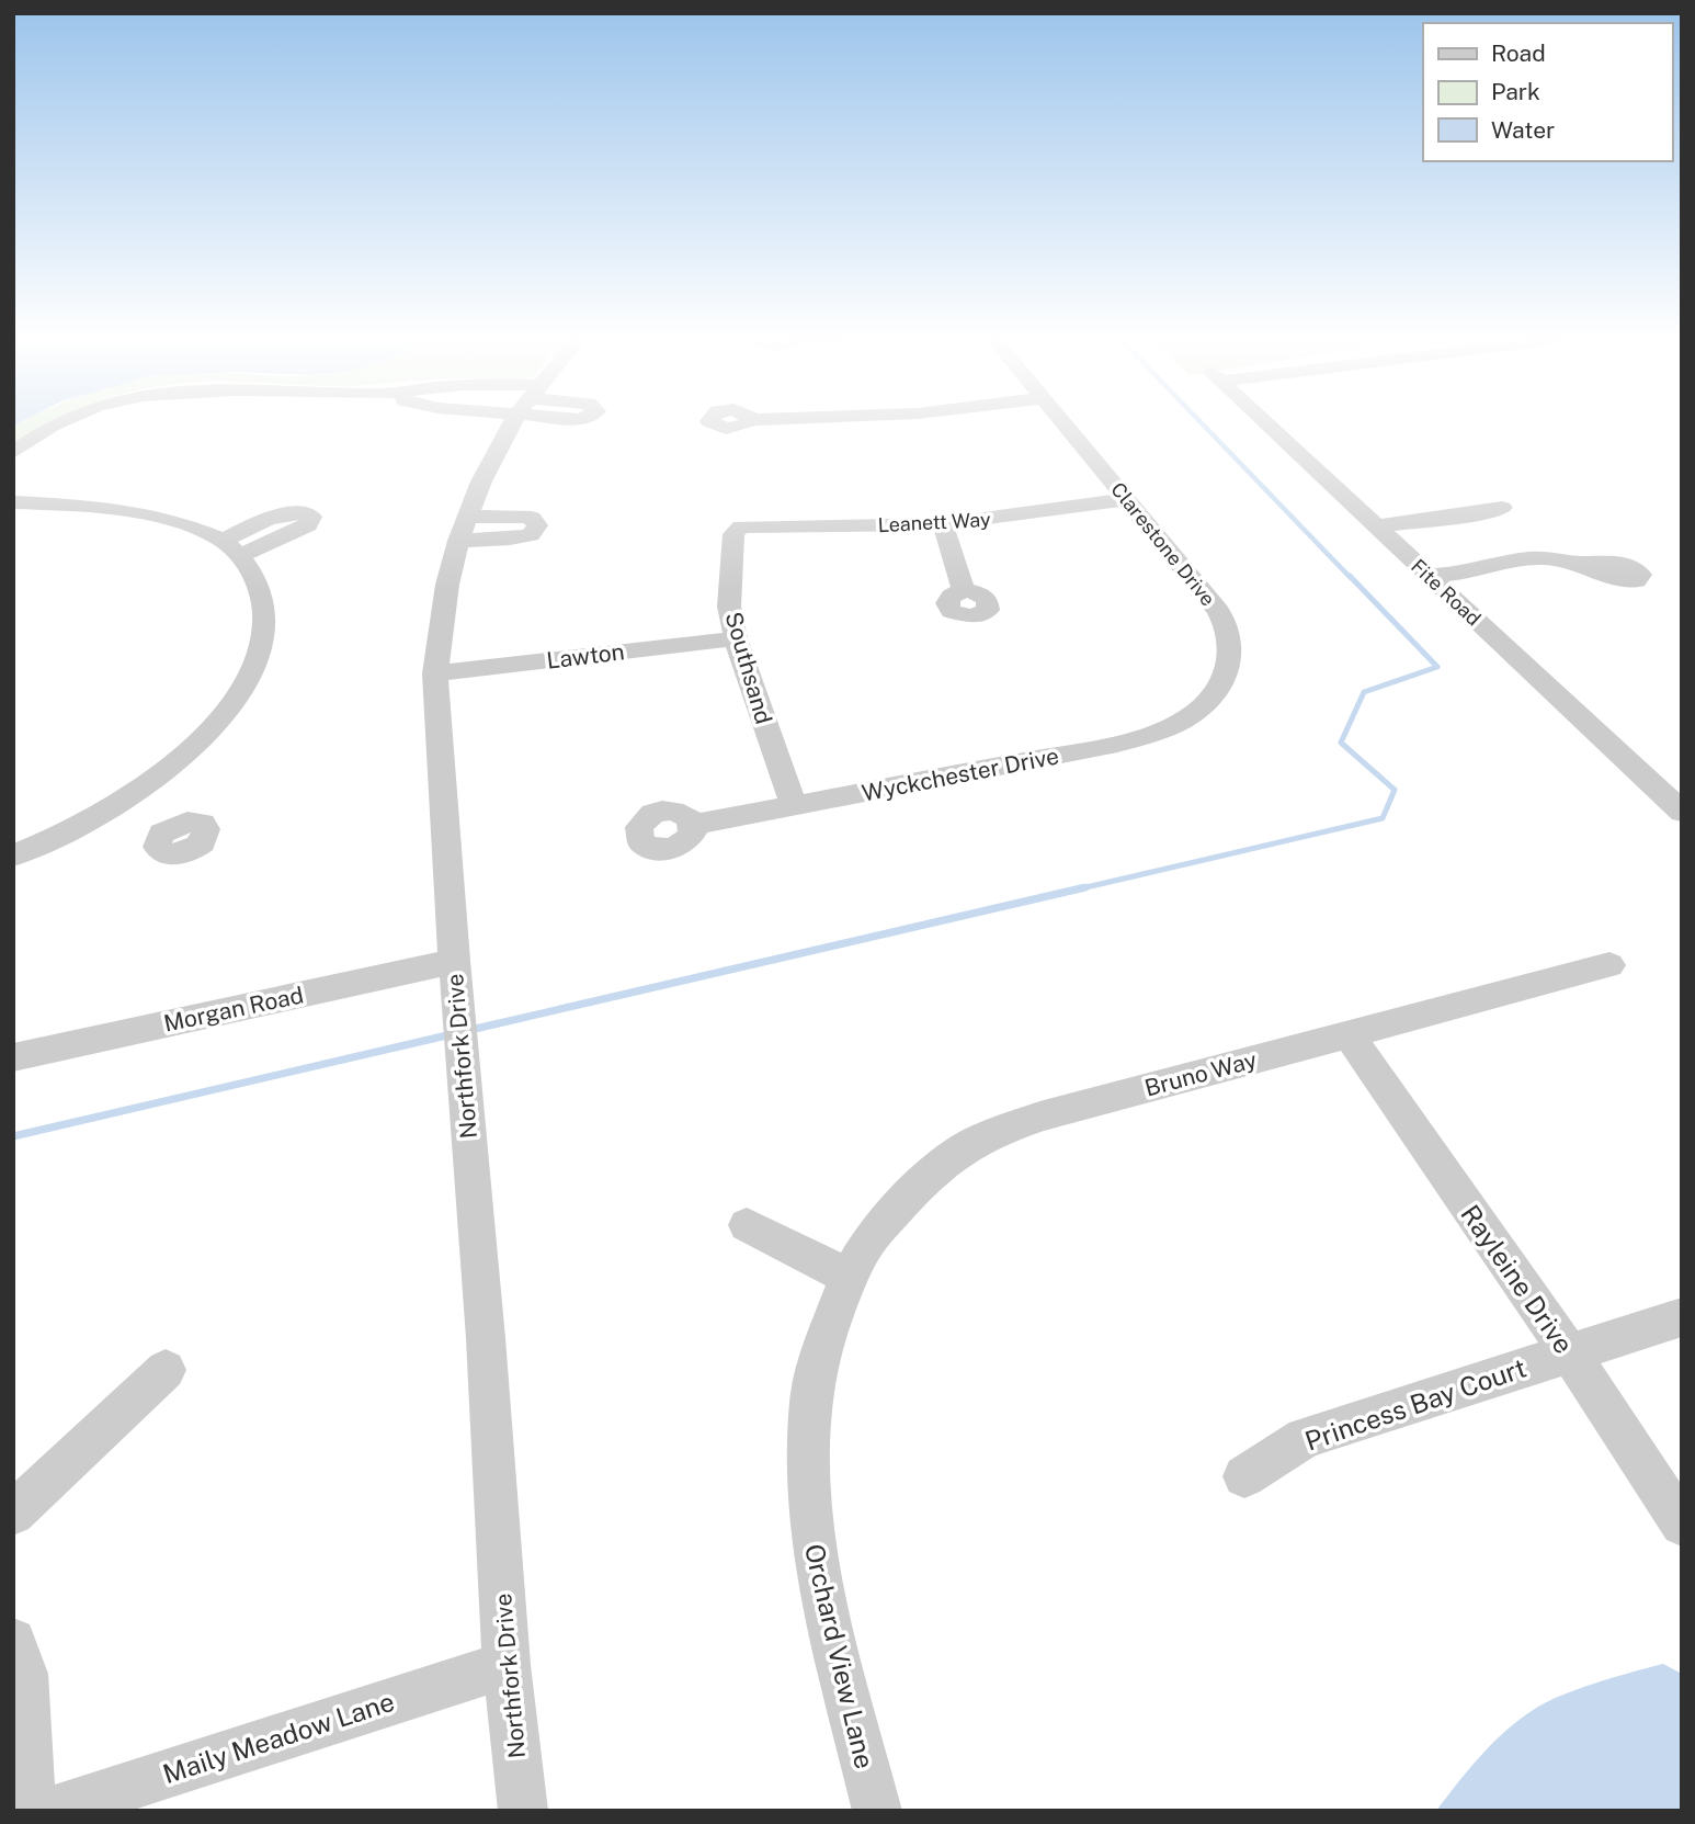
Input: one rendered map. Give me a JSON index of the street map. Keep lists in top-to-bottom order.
{
  "streets": {
    "street": [
      "Leanett Way",
      "Clarestone Drive",
      "Fite Road",
      "Lawton",
      "Southsand",
      "Wyckchester Drive",
      "Morgan Road",
      "Northfork Drive",
      "Bruno Way",
      "Rayleine Drive",
      "Princess Bay Court",
      "Orchard View Lane",
      "Maily Meadow Lane"
    ]
  },
  "crossings": [
    ["Leanett Way", "Clarestone Drive"],
    ["Leanett Way", "Southsand"],
    ["Clarestone Drive", "Wyckchester Drive"],
    ["Lawton", "Southsand"],
    ["Lawton", "Northfork Drive"],
    ["Southsand", "Wyckchester Drive"],
    ["Morgan Road", "Northfork Drive"],
    ["Northfork Drive", "Maily Meadow Lane"],
    ["Bruno Way", "Rayleine Drive"],
    ["Bruno Way", "Orchard View Lane"],
    ["Rayleine Drive", "Princess Bay Court"]
  ],
  "legend": ["Road", "Park", "Water"]
}
